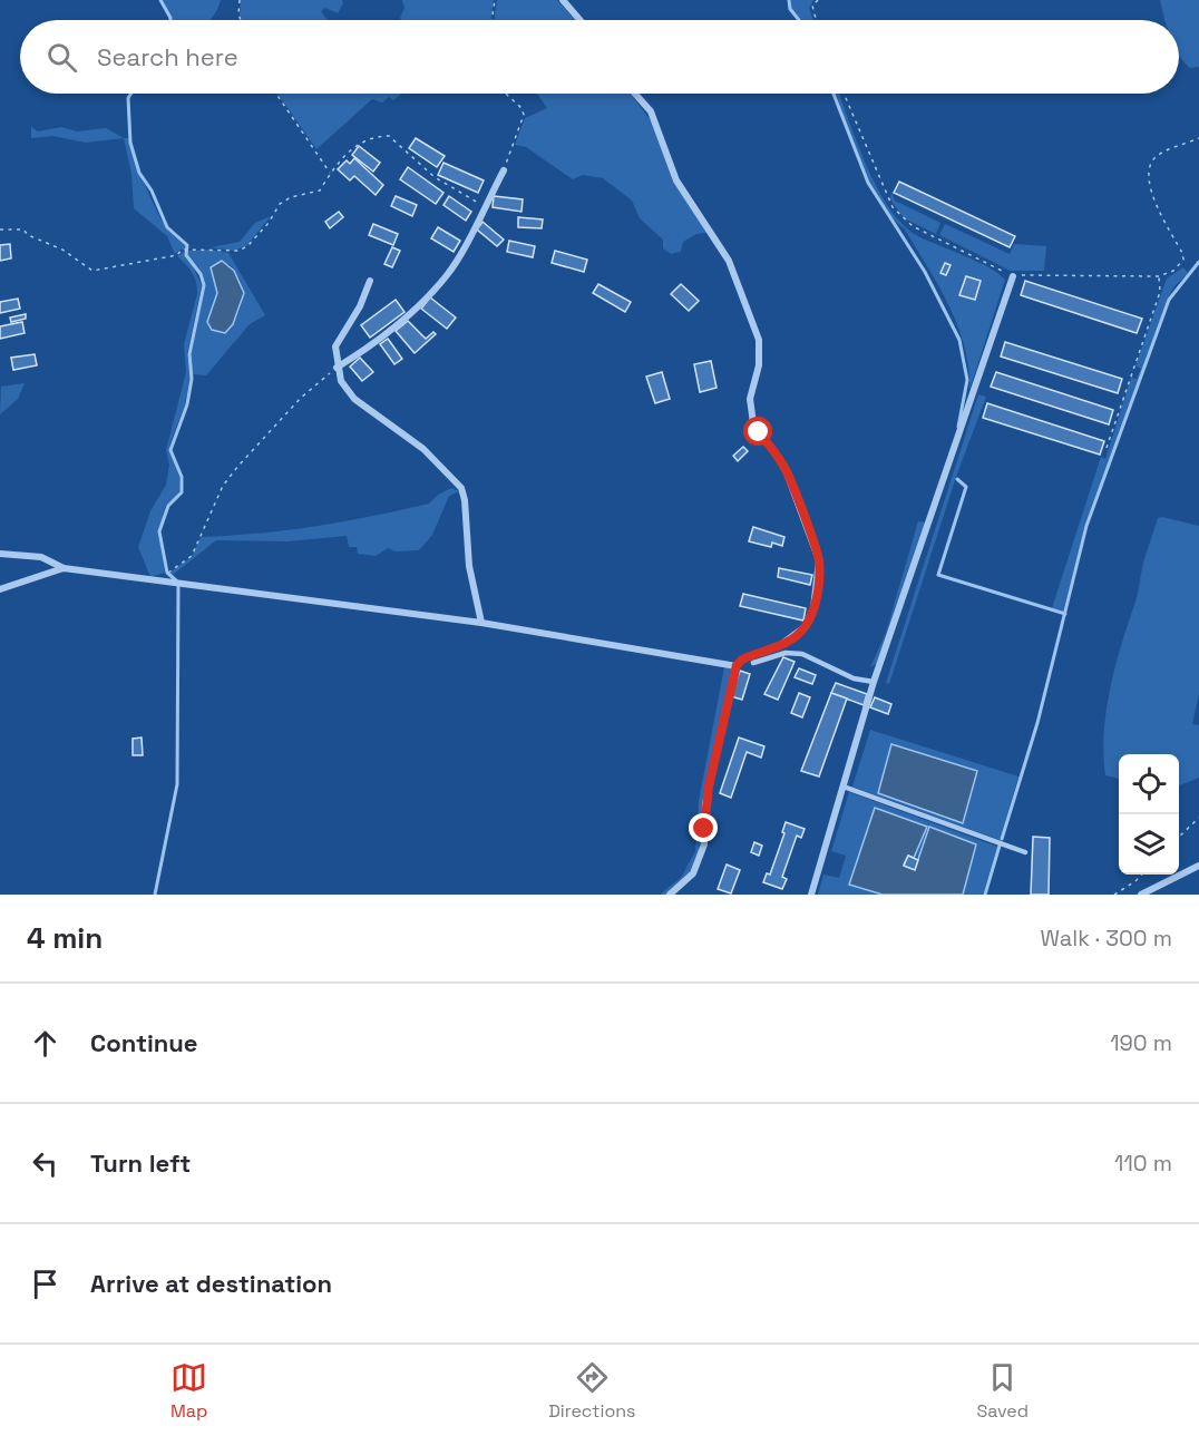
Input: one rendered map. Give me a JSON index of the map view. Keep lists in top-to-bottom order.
{
  "page": {
    "search": "Search here",
    "heading": ["4 min", "Walk · 300 m"],
    "list": [
      ["Continue", "190 m"],
      ["Turn left", "110 m"],
      "Arrive at destination"
    ],
    "nav": ["Map", "Directions", "Saved"]
  }
}
